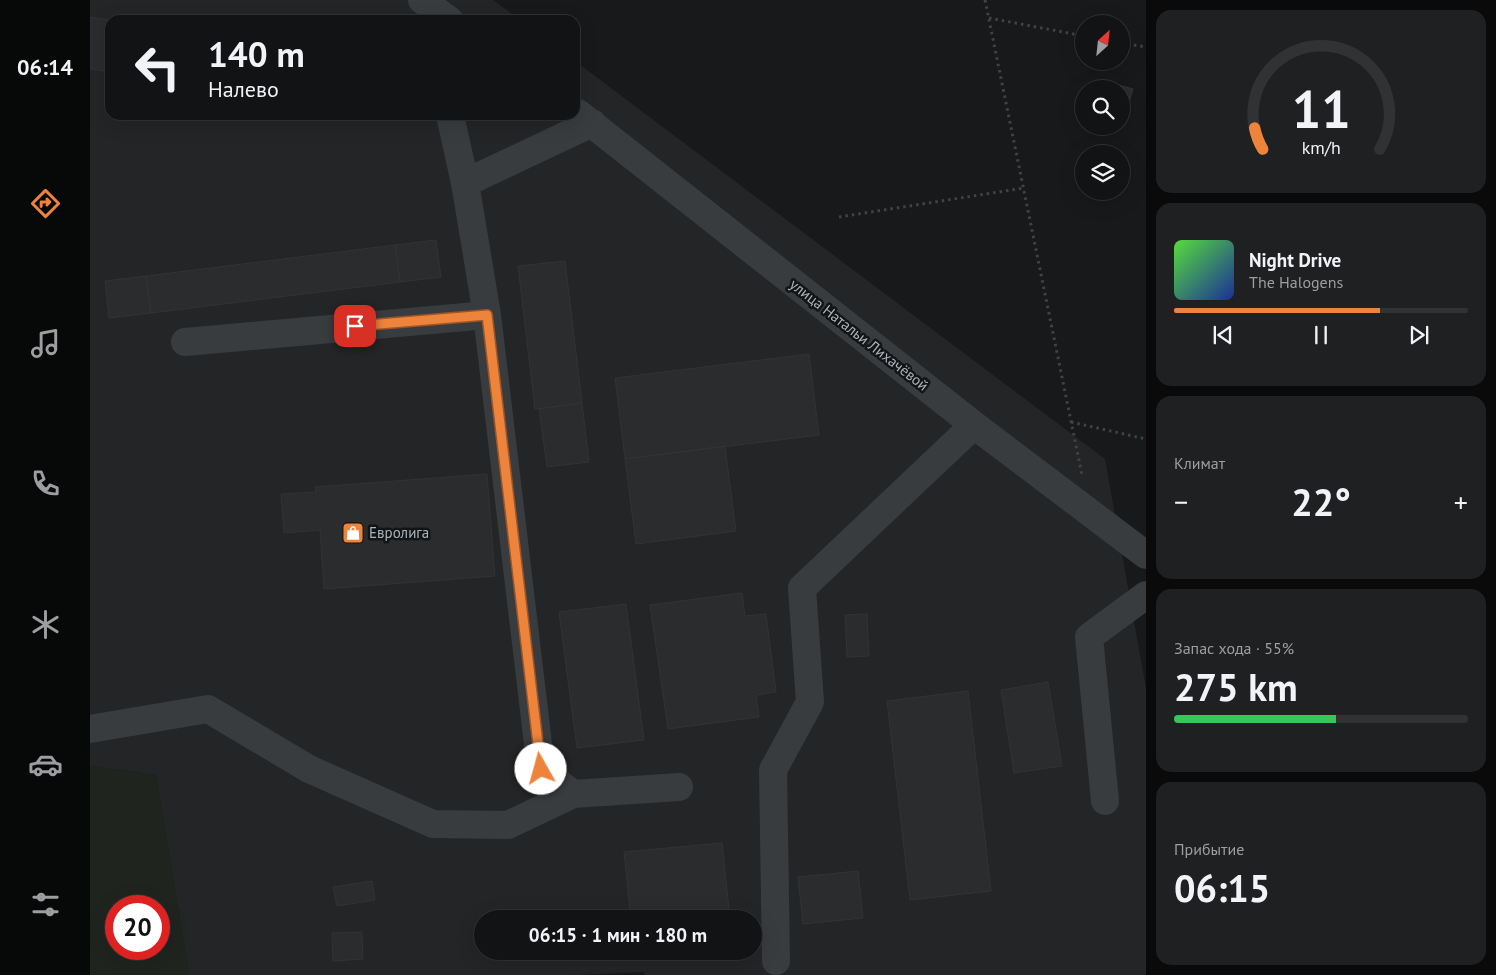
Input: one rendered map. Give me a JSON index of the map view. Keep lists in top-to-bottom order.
{
  "streets": {
    "lane": ["улица Натальи Лихачёвой"]
  },
  "places": {
    "shop": ["Евролига"]
  },
  "north": "top right",
  "page": {
    "tabs": "06:14",
    "turn": ["140 m", "Налево"],
    "song": ["Night Drive", "The Halogens"],
    "tile": [
      "Климат",
      ["Запас хода · 55%", "275 km"],
      ["Прибытие", "06:15"]
    ],
    "heat": ["−", "22°", "+"],
    "limit": "20",
    "trip": "06:15 · 1 мин · 180 m",
    "gauge": ["11", "km/h"]
  }
}
